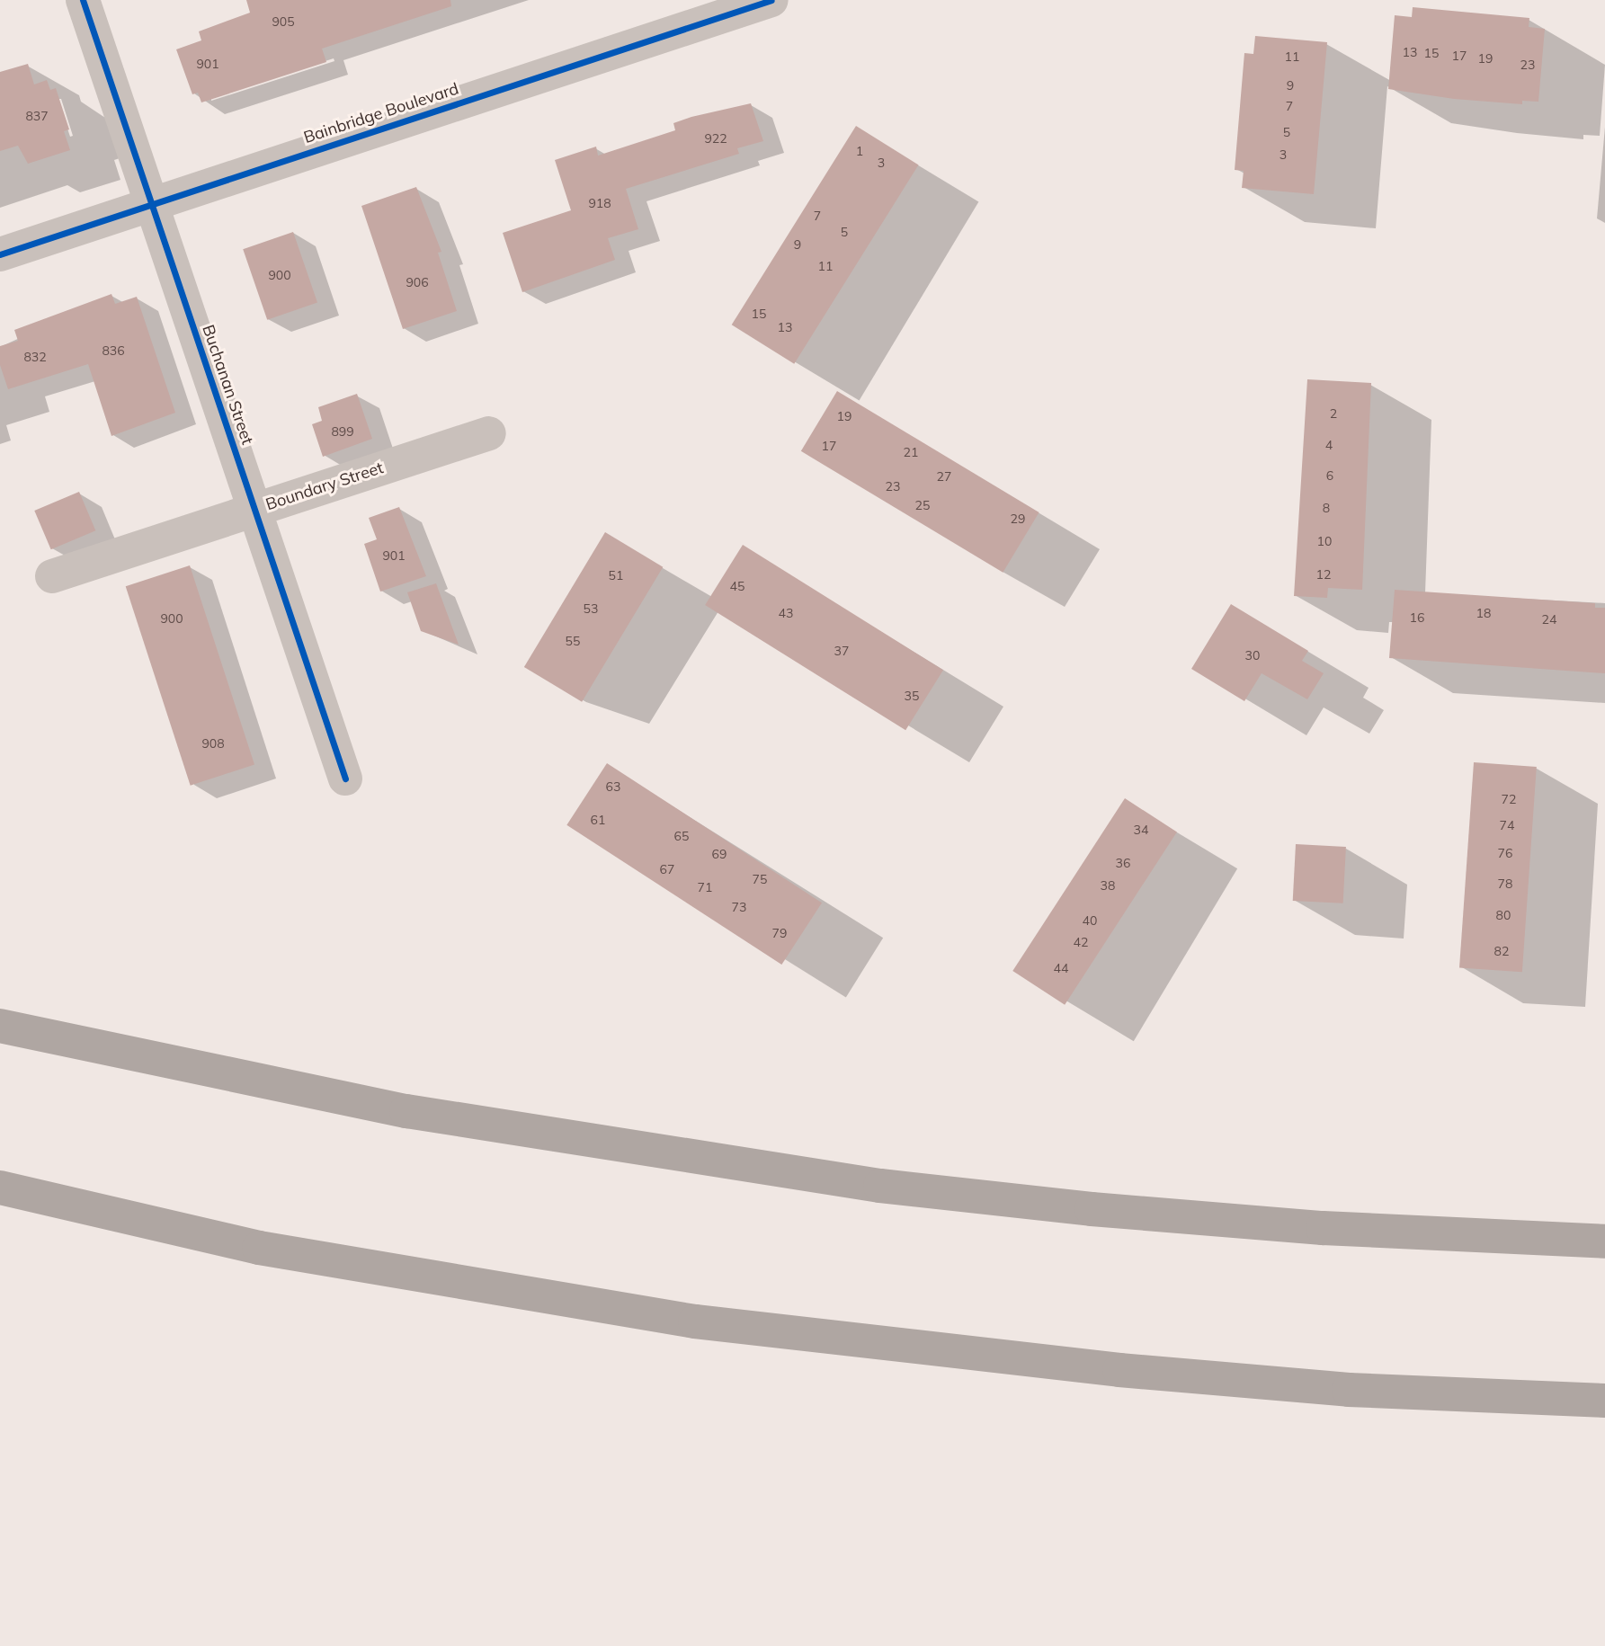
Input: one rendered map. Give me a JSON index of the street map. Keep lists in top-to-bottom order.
{
  "streets": {
    "street": ["Bainbridge Boulevard", "Buchanan Street", "Boundary Street"]
  },
  "crossings": [
    ["Bainbridge Boulevard", "Buchanan Street"],
    ["Buchanan Street", "Boundary Street"]
  ],
  "house_numbers": [
    "905",
    "13",
    "15",
    "17",
    "11",
    "19",
    "901",
    "23",
    "9",
    "7",
    "837",
    "5",
    "922",
    "1",
    "3",
    "3",
    "918",
    "7",
    "5",
    "9",
    "11",
    "900",
    "906",
    "15",
    "13",
    "836",
    "832",
    "2",
    "19",
    "899",
    "4",
    "17",
    "21",
    "6",
    "27",
    "23",
    "25",
    "8",
    "29",
    "10",
    "901",
    "12",
    "51",
    "45",
    "53",
    "43",
    "18",
    "16",
    "900",
    "24",
    "55",
    "37",
    "30",
    "35",
    "908",
    "63",
    "72",
    "61",
    "74",
    "34",
    "65",
    "76",
    "69",
    "36",
    "67",
    "75",
    "78",
    "38",
    "71",
    "73",
    "80",
    "40",
    "79",
    "42",
    "82",
    "44"
  ]
}
